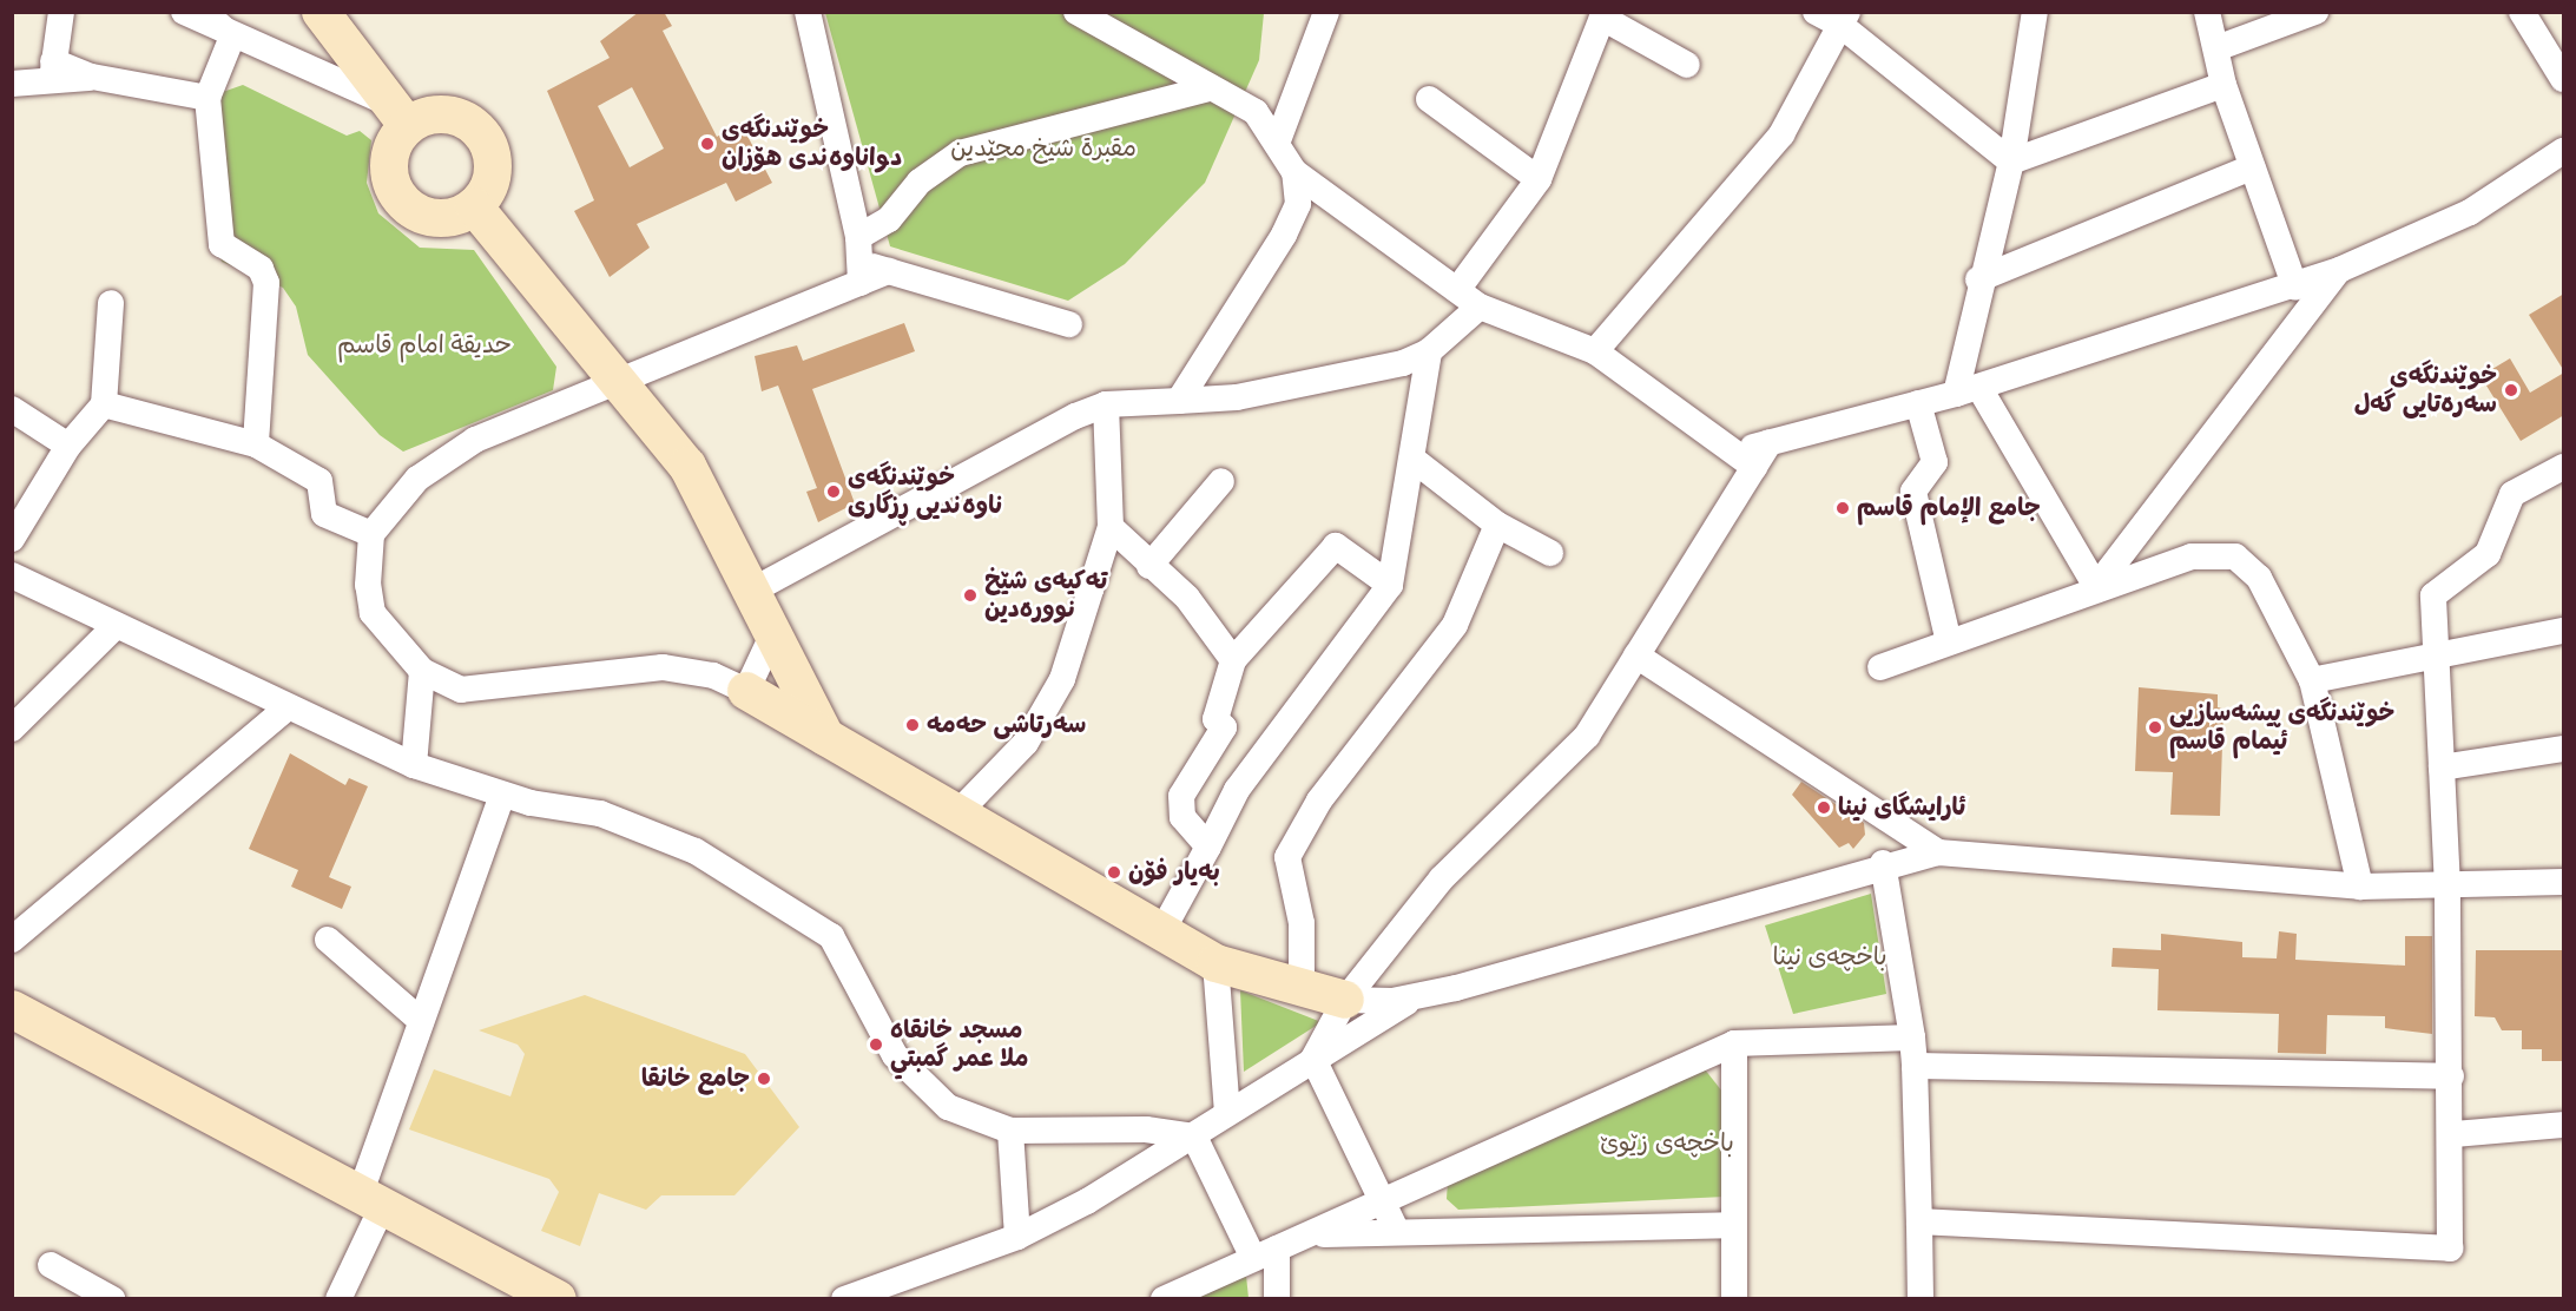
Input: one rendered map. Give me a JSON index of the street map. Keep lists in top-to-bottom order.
{
  "parks": [
    "مقبرة شيخ محێدین",
    "حديقة امام قاسم",
    "باخچەی نینا",
    "باخچەی زێوێ"
  ],
  "places": [
    "خوێندنگەی دواناوەندی هۆزان",
    "خوێندنگەی سەرەتایی گەل",
    "خوێندنگەی ناوەندیی ڕزگاری",
    "جامع الإمام قاسم",
    "تەکیەی شێخ نوورەدین",
    "سەرتاشی حەمە",
    "خوێندنگەی پیشەسازیی ئیمام قاسم",
    "ئارایشگای نینا",
    "بەیار فۆن",
    "مسجد خانقاه ملا عمر گمبتي",
    "جامع خانقا"
  ]
}
